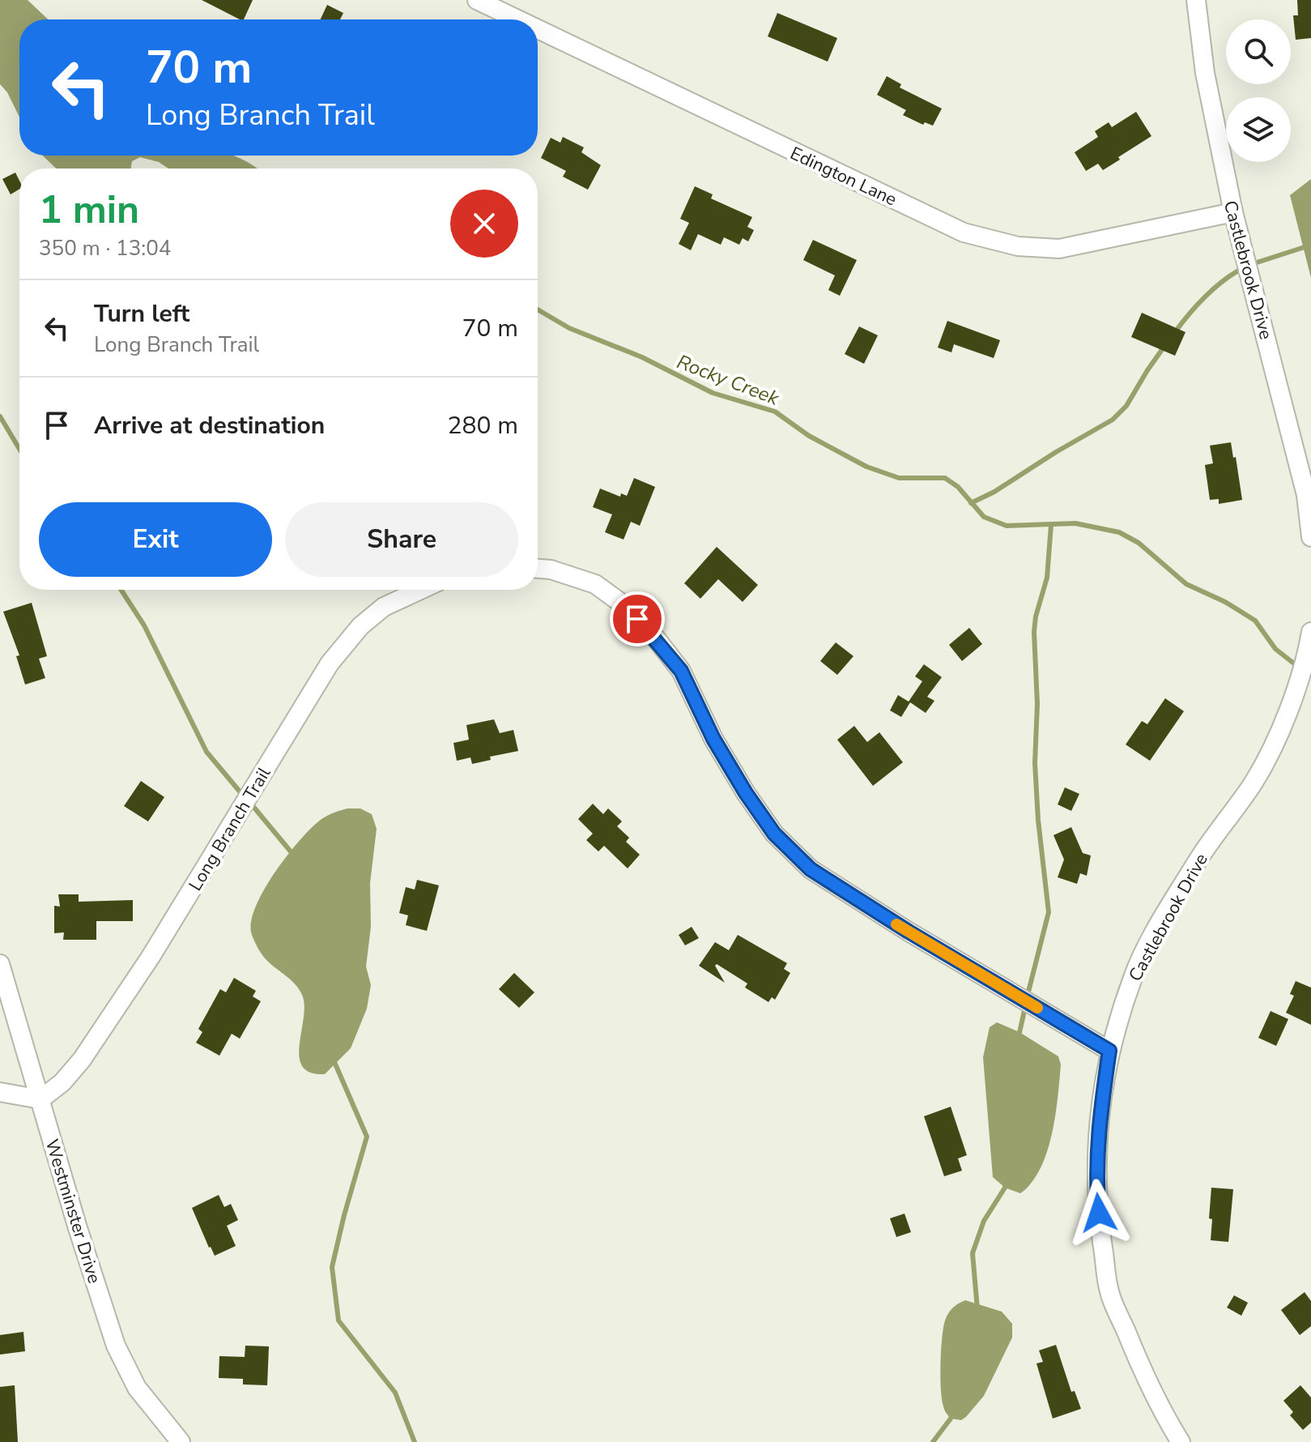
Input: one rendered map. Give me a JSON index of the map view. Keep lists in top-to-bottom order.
{
  "streets": {
    "street": [
      "Edington Lane",
      "Castlebrook Drive",
      "Long Branch Trail",
      "Westminster Drive"
    ]
  },
  "crossings": [
    ["Edington Lane", "Castlebrook Drive"],
    ["Long Branch Trail", "Westminster Drive"]
  ],
  "water": ["Rocky Creek"],
  "page": {
    "turn": ["70 m", "Long Branch Trail"],
    "heading": ["1 min", "350 m · 13:04"],
    "list": [
      {
        "name": "Turn left",
        "note": "Long Branch Trail",
        "value": "70 m"
      },
      {
        "name": "Arrive at destination",
        "value": "280 m"
      }
    ],
    "buttons": ["Exit", "Share"]
  }
}
